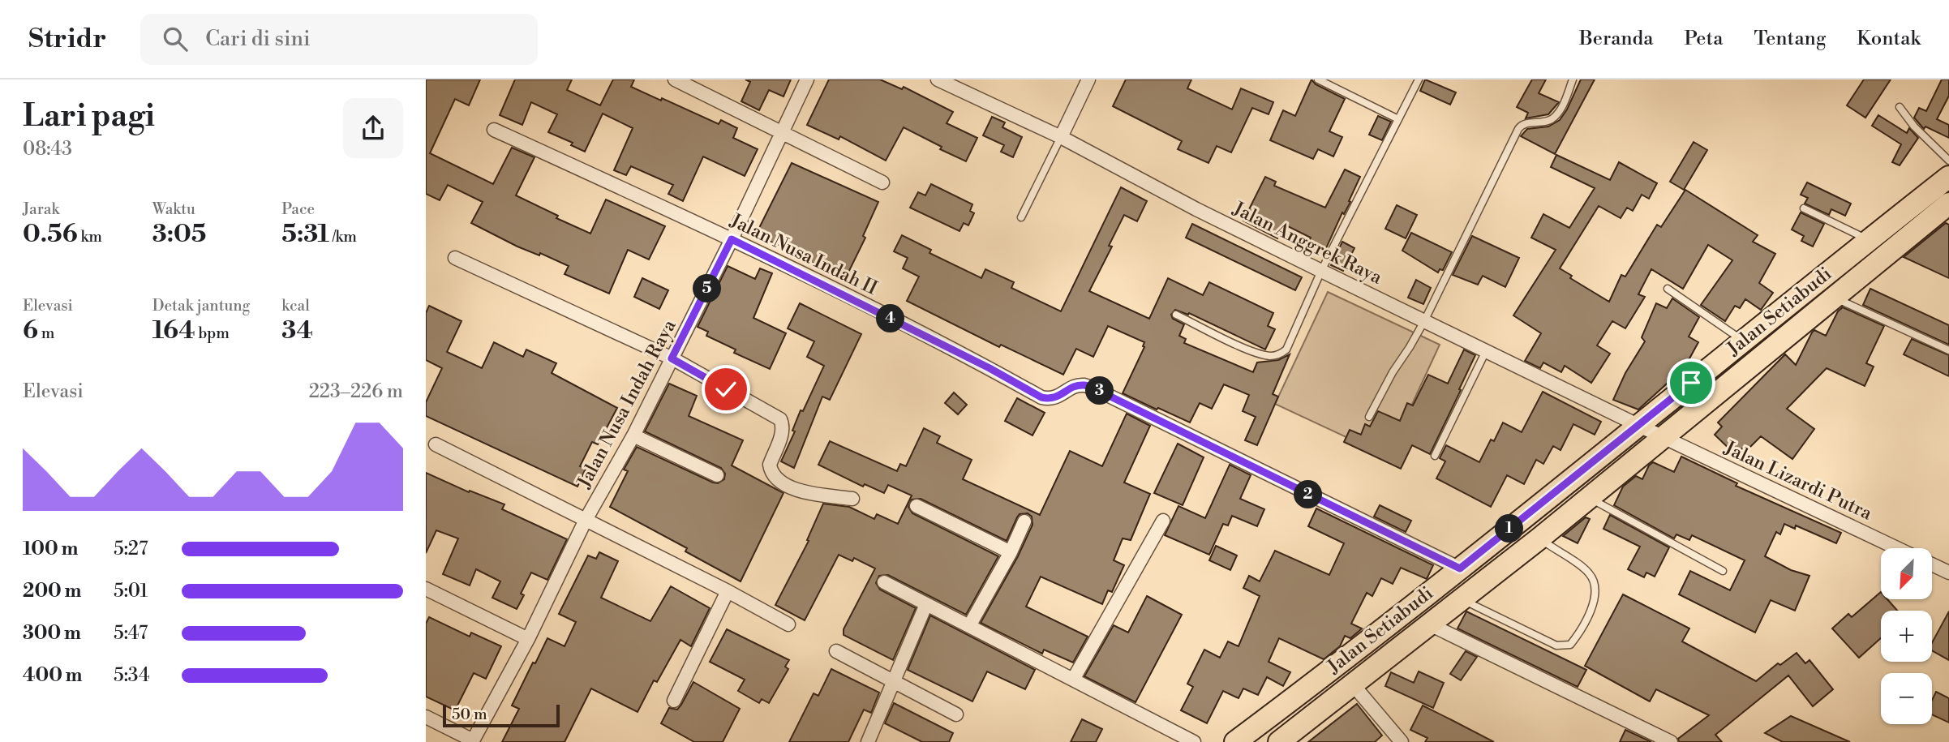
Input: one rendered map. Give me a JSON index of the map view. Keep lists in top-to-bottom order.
{
  "streets": {
    "main road": ["Jalan Setiabudi"],
    "street": [
      "Jalan Anggrek Raya",
      "Jalan Nusa Indah II",
      "Jalan Nusa Indah Raya",
      "Jalan Lizardi Putra"
    ]
  },
  "crossings": [
    ["Jalan Anggrek Raya", "Jalan Setiabudi"],
    ["Jalan Anggrek Raya", "Jalan Lizardi Putra"],
    ["Jalan Nusa Indah II", "Jalan Setiabudi"],
    ["Jalan Nusa Indah II", "Jalan Nusa Indah Raya"],
    ["Jalan Setiabudi", "Jalan Lizardi Putra"]
  ],
  "scale_bar": "50 m",
  "north": "bottom left",
  "page": {
    "header": "Stridr",
    "search": "Cari di sini",
    "nav": [
      "Beranda",
      "Peta",
      "Tentang",
      "Kontak"
    ],
    "heading": ["Lari pagi", "08:43"],
    "stats": [
      ["Jarak", "0.56 km"],
      ["Waktu", "3:05"],
      ["Pace", "5:31 /km"],
      ["Elevasi", "6 m"],
      ["Detak jantung", "164 bpm"],
      ["kcal", "34"]
    ],
    "pins": [
      "5",
      "4",
      "3",
      "2",
      "1"
    ],
    "chart": ["Elevasi", "223–226 m"],
    "list": [
      {
        "name": "100 m",
        "note": "5:27"
      },
      {
        "name": "200 m",
        "note": "5:01"
      },
      {
        "name": "300 m",
        "note": "5:47"
      },
      {
        "name": "400 m",
        "note": "5:34"
      }
    ],
    "map_buttons": ["+", "−"],
    "scale": "50 m"
  }
}
